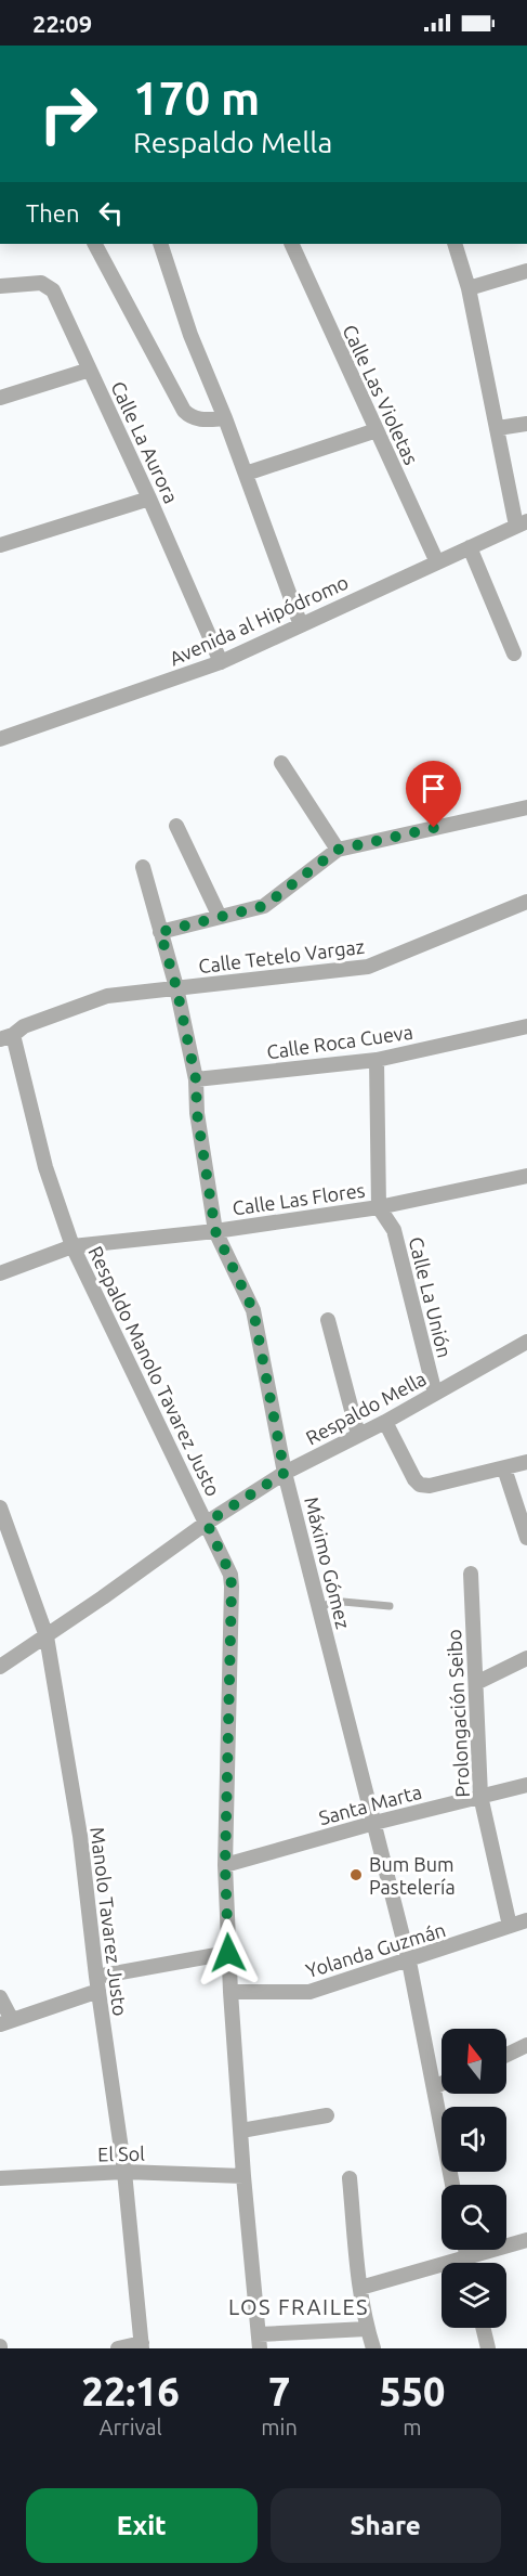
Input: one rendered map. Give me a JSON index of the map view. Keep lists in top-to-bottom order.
{
  "streets": {
    "street": [
      "Calle Las Violetas",
      "Calle La Aurora",
      "Avenida al Hipódromo",
      "Calle Tetelo Vargaz",
      "Calle Roca Cueva",
      "Calle Las Flores",
      "Calle La Unión",
      "Respaldo Manolo Tavarez Justo",
      "Respaldo Mella",
      "Máximo Gómez",
      "Prolongación Seibo",
      "Santa Marta",
      "Manolo Tavarez Justo",
      "Yolanda Guzmán",
      "El Sol"
    ]
  },
  "crossings": [
    ["Calle Las Violetas", "Avenida al Hipódromo"],
    ["Calle La Aurora", "Avenida al Hipódromo"],
    ["Calle Tetelo Vargaz", "Respaldo Manolo Tavarez Justo"],
    ["Calle Tetelo Vargaz", "Máximo Gómez"],
    ["Calle Roca Cueva", "Calle La Unión"],
    ["Calle Roca Cueva", "Máximo Gómez"],
    ["Calle Las Flores", "Calle La Unión"],
    ["Calle Las Flores", "Respaldo Manolo Tavarez Justo"],
    ["Calle Las Flores", "Máximo Gómez"],
    ["Calle La Unión", "Respaldo Mella"],
    ["Respaldo Manolo Tavarez Justo", "Respaldo Mella"],
    ["Respaldo Manolo Tavarez Justo", "Santa Marta"],
    ["Respaldo Manolo Tavarez Justo", "Yolanda Guzmán"],
    ["Respaldo Manolo Tavarez Justo", "El Sol"],
    ["Respaldo Mella", "Máximo Gómez"],
    ["Respaldo Mella", "Manolo Tavarez Justo"],
    ["Máximo Gómez", "Santa Marta"],
    ["Máximo Gómez", "Yolanda Guzmán"],
    ["Prolongación Seibo", "Santa Marta"],
    ["Prolongación Seibo", "Yolanda Guzmán"],
    ["Manolo Tavarez Justo", "El Sol"]
  ],
  "districts": ["LOS FRAILES"],
  "places": ["Bum Bum Pastelería"],
  "north": "top",
  "page": {
    "status": "22:09",
    "turn": ["170 m", "Respaldo Mella"],
    "then": "Then",
    "eta": [
      "22:16",
      "Arrival",
      "7",
      "min",
      "550",
      "m"
    ],
    "buttons": ["Exit", "Share"]
  }
}
